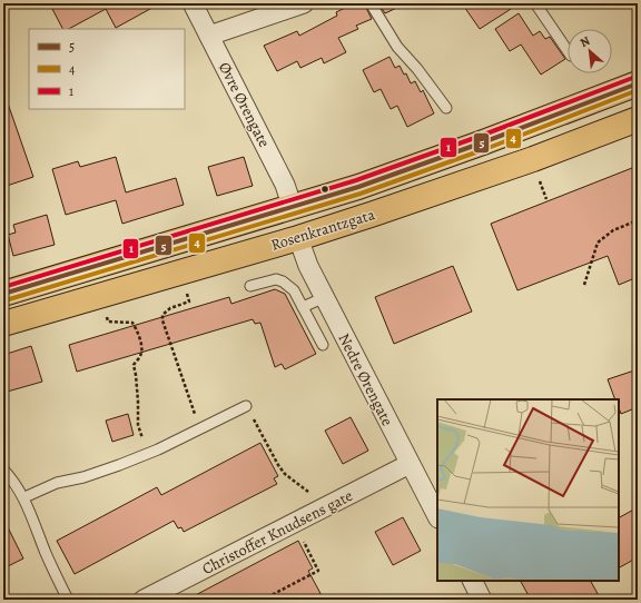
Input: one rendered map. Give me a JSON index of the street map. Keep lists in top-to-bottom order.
{
  "streets": {
    "main road": ["Rosenkrantzgata"],
    "street": ["Øvre Ørengate", "Nedre Ørengate", "Christoffer Knudsens gate"]
  },
  "crossings": [
    ["Øvre Ørengate", "Rosenkrantzgata"],
    ["Rosenkrantzgata", "Nedre Ørengate"],
    ["Nedre Ørengate", "Christoffer Knudsens gate"]
  ],
  "lines": ["transit line 1", "transit line 5", "transit line 4"],
  "legend": ["5", "4", "1"],
  "north": "top left"
}
